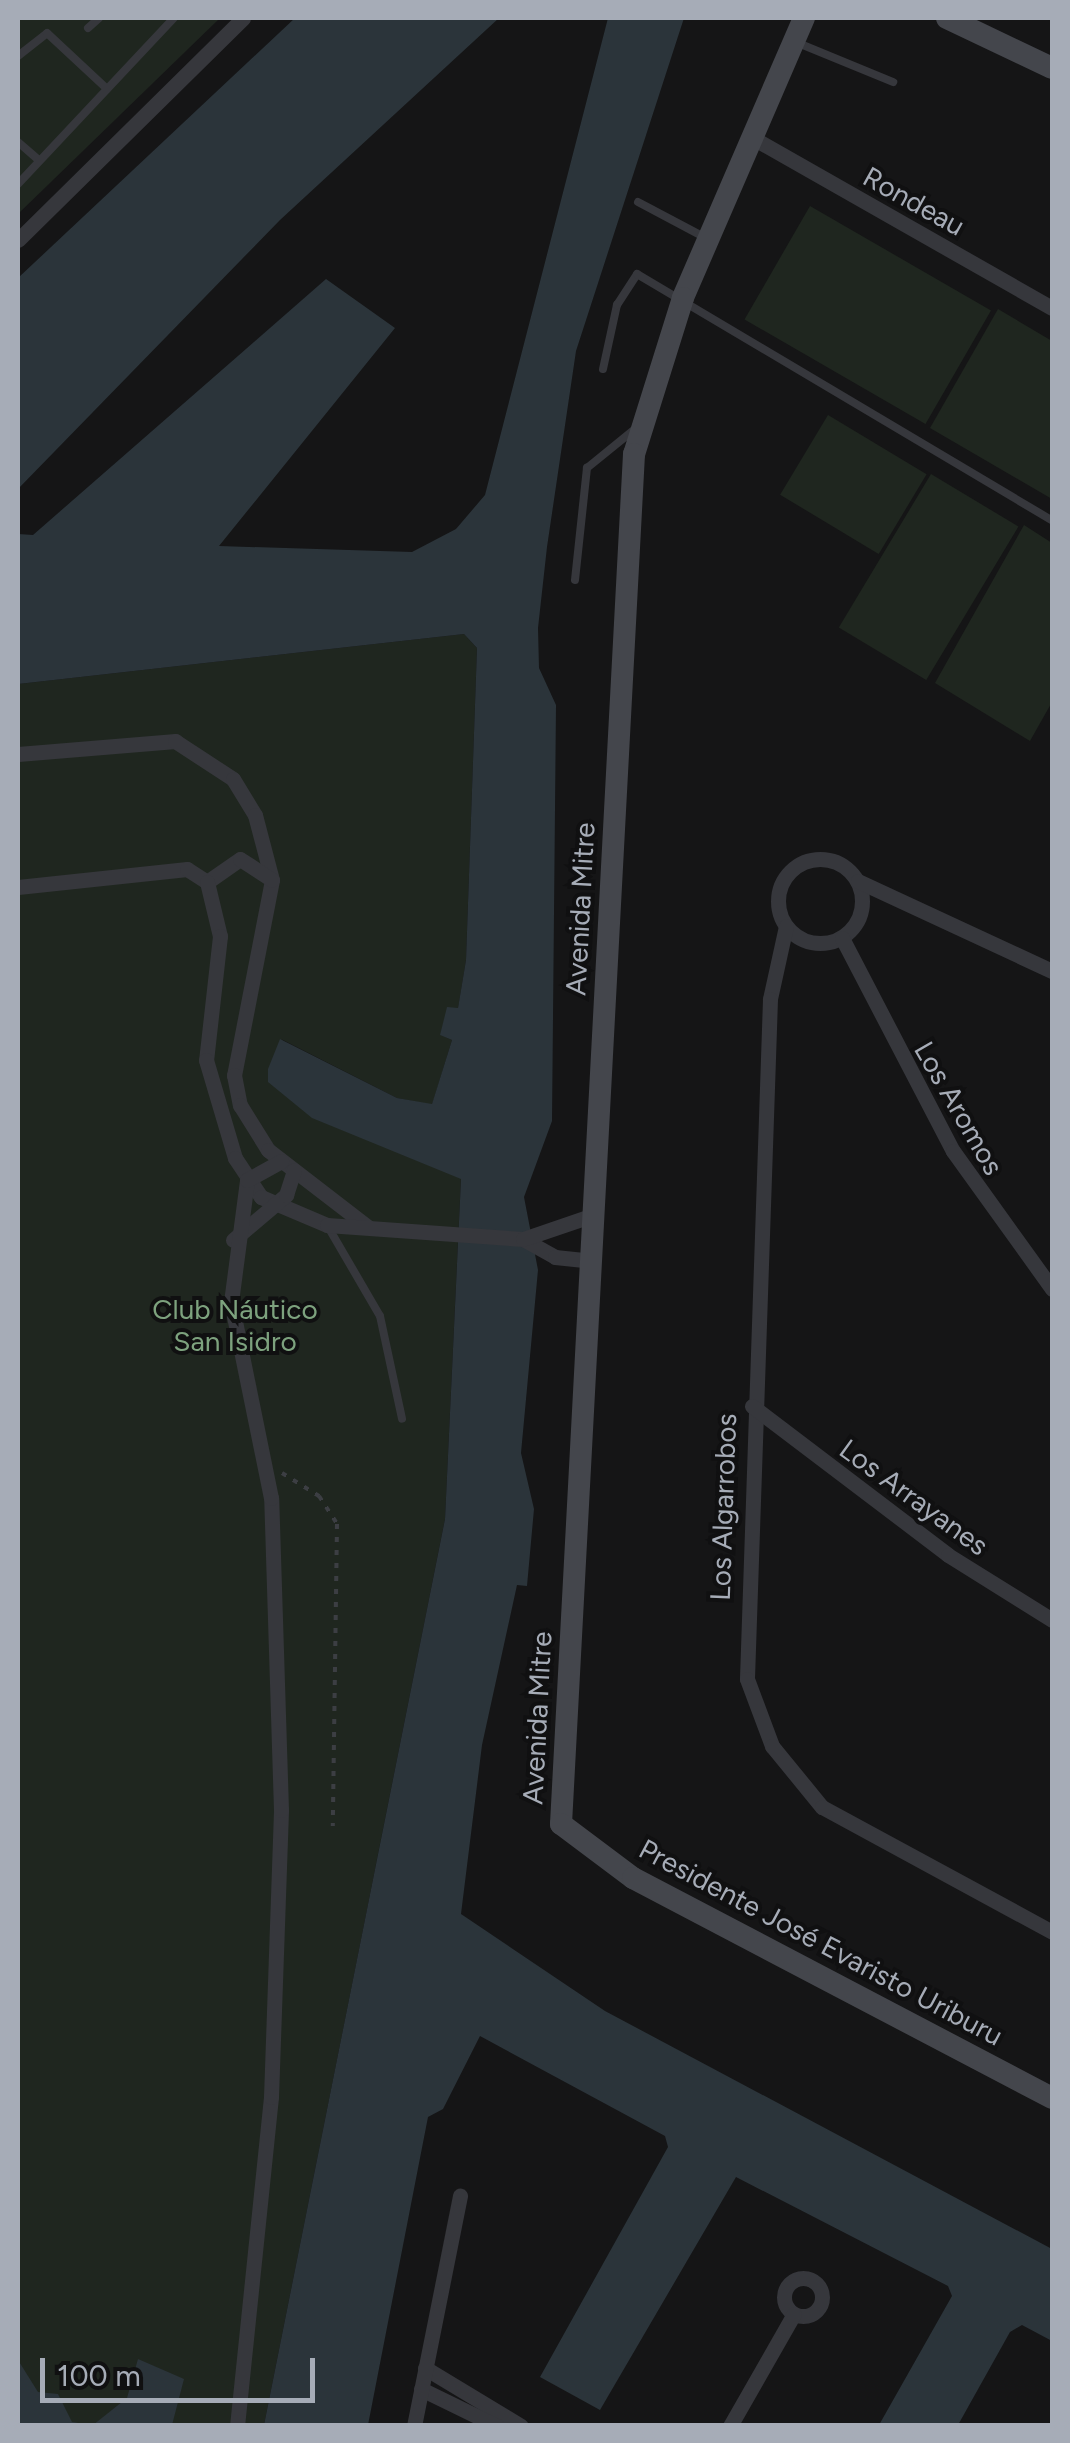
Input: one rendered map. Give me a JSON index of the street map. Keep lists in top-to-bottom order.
{
  "streets": {
    "street": [
      "Rondeau",
      "Avenida Mitre",
      "Los Aromos",
      "Los Arrayanes",
      "Los Algarrobos",
      "Presidente José Evaristo Uriburu"
    ]
  },
  "crossings": [
    ["Rondeau", "Avenida Mitre"],
    ["Avenida Mitre", "Presidente José Evaristo Uriburu"],
    ["Los Aromos", "Los Algarrobos"],
    ["Los Arrayanes", "Los Algarrobos"]
  ],
  "parks": ["Club Náutico San Isidro"],
  "scale_bar": "100 m"
}
